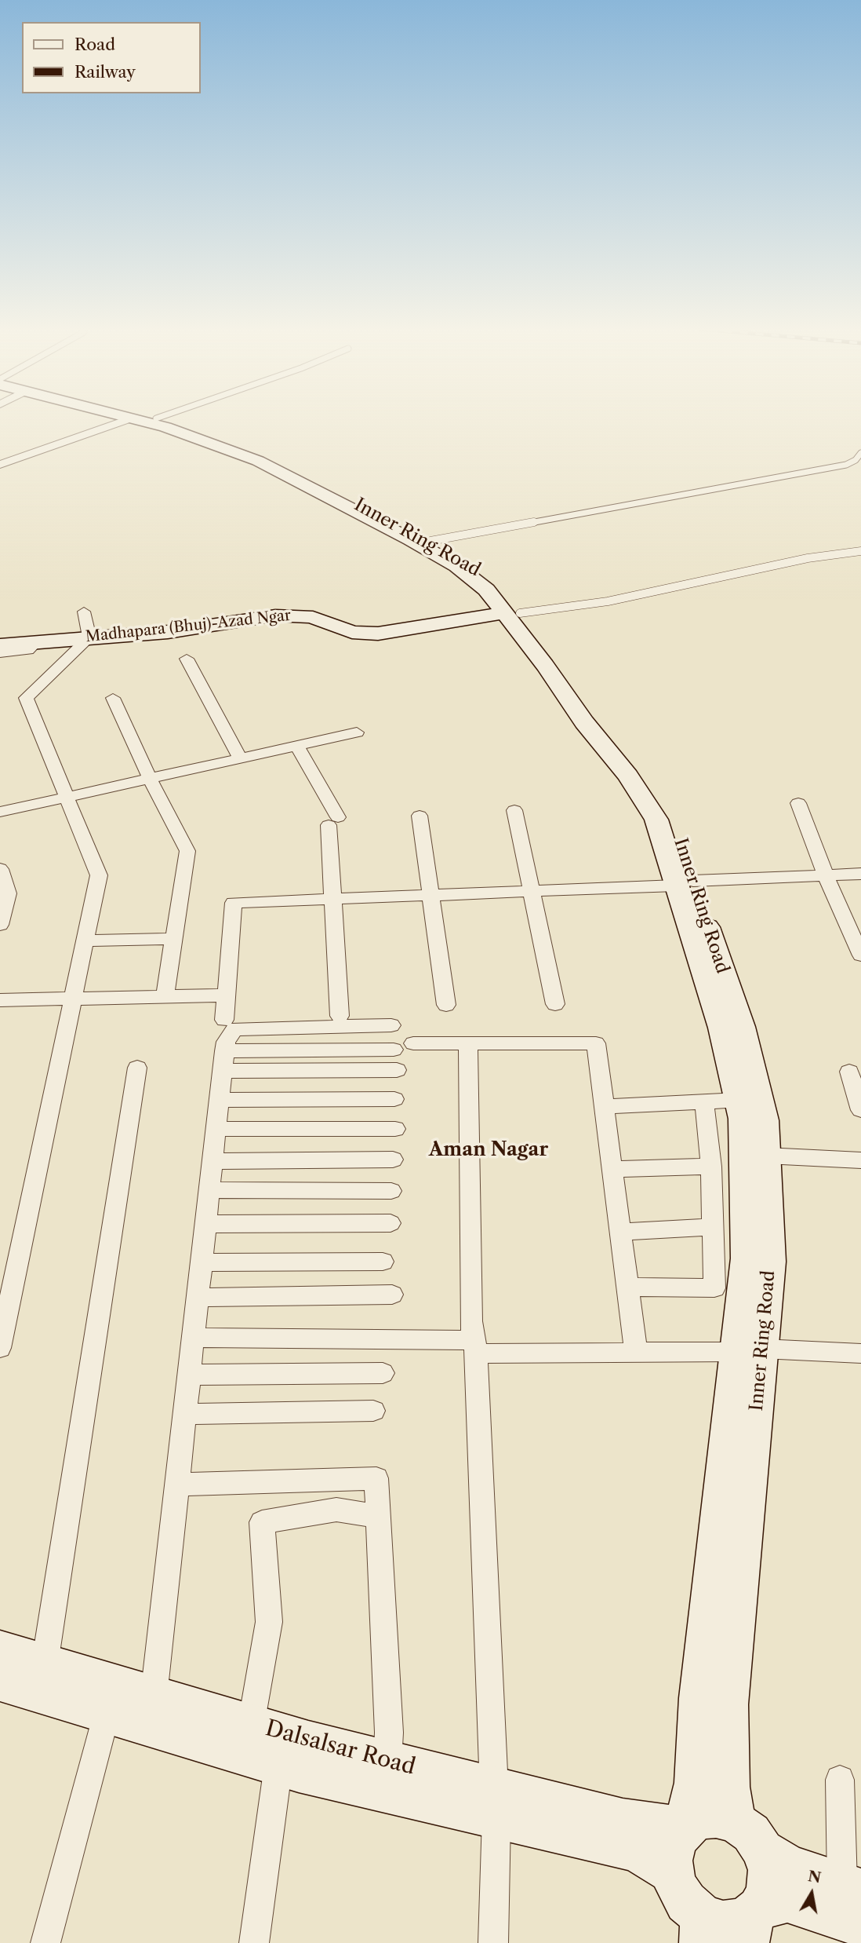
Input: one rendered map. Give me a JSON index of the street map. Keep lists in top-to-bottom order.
{
  "streets": {
    "main road": ["Inner Ring Road", "Madhapara (Bhuj)-Azad Ngar", "Dalsalsar Road"]
  },
  "crossings": [
    ["Inner Ring Road", "Madhapara (Bhuj)-Azad Ngar"],
    ["Inner Ring Road", "Dalsalsar Road"]
  ],
  "districts": ["Aman Nagar"],
  "legend": ["Road", "Railway"],
  "north": "top"
}
